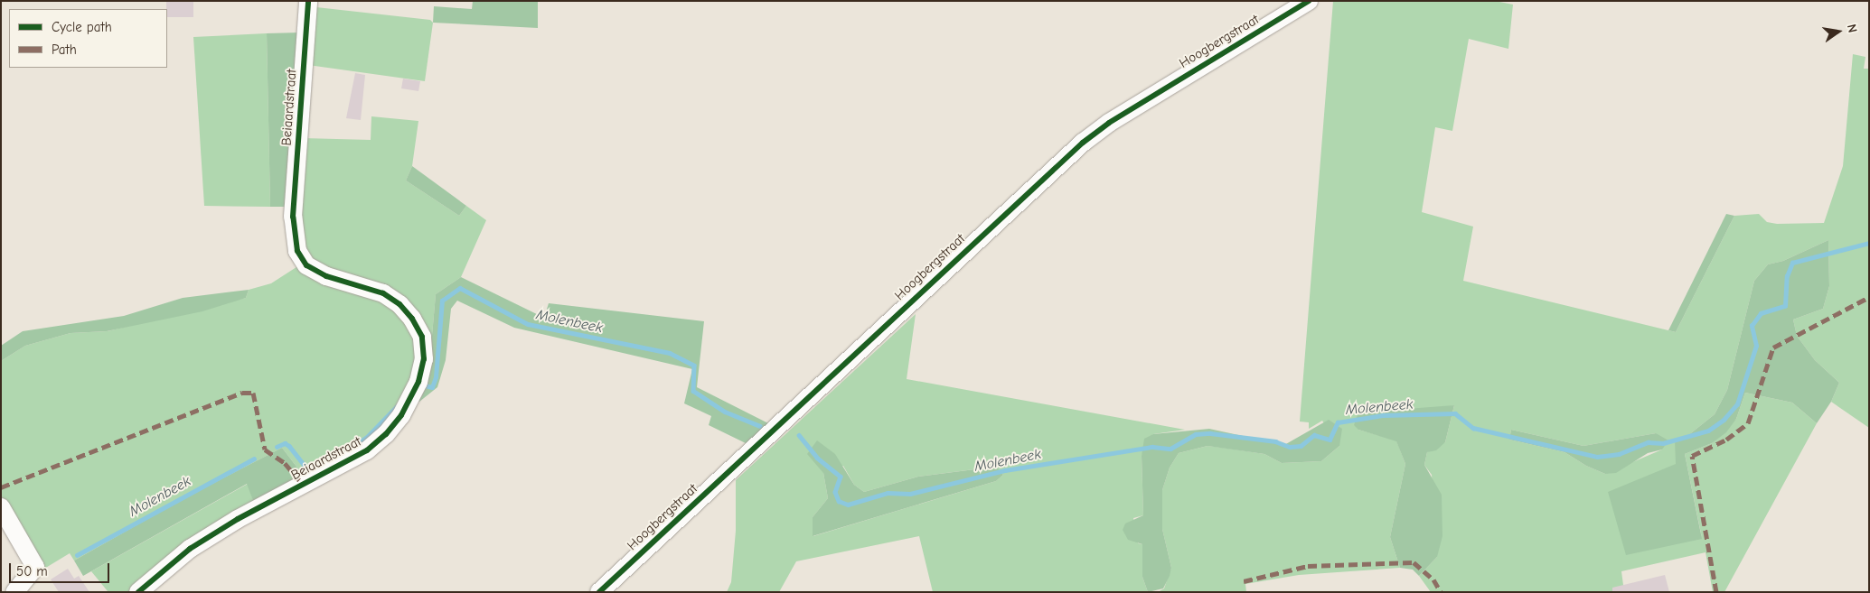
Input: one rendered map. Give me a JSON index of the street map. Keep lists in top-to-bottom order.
{
  "streets": {
    "street": ["Hoogbergstraat", "Beiaardstraat"]
  },
  "water": ["Molenbeek"],
  "legend": ["Cycle path", "Path"],
  "scale_bar": "50 m",
  "north": "right"
}
